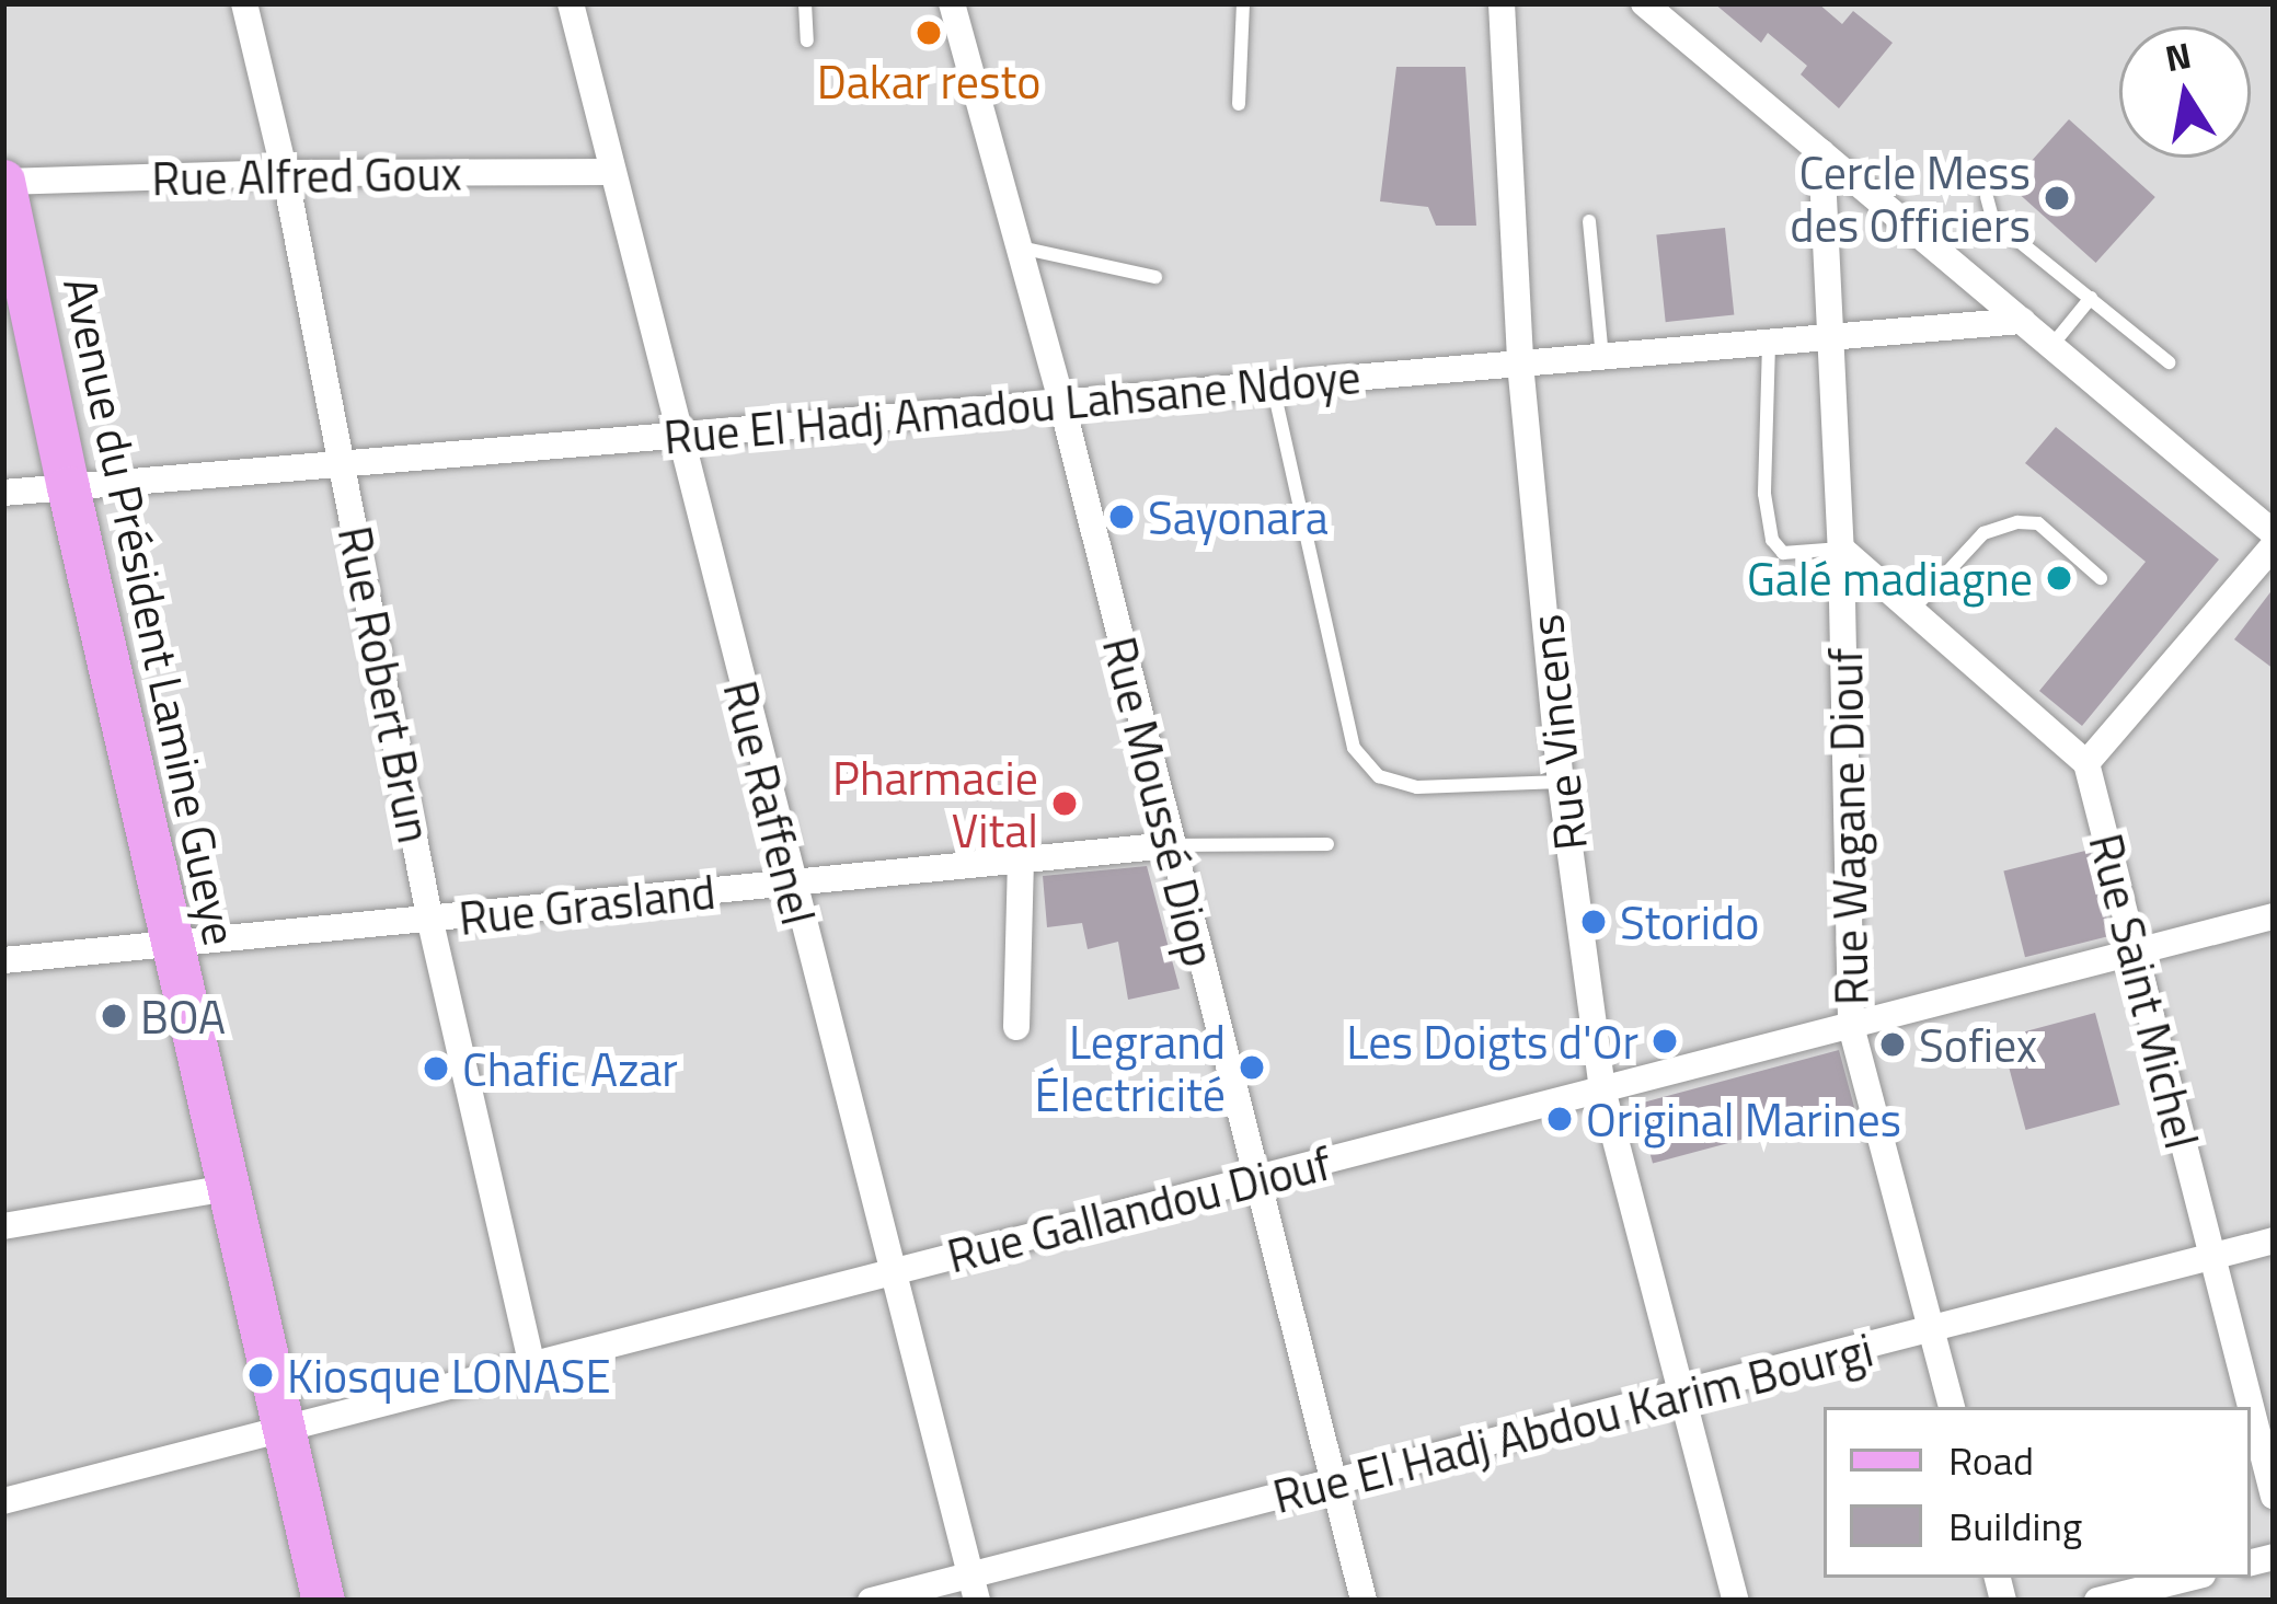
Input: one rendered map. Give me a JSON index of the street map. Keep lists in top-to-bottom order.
{
  "streets": {
    "main road": ["Avenue du Président Lamine Gueye"],
    "street": [
      "Rue Alfred Goux",
      "Rue El Hadj Amadou Lahsane Ndoye",
      "Rue Robert Brun",
      "Rue Vincens",
      "Rue Moussé Diop",
      "Rue Raffenel",
      "Rue Wagane Diouf",
      "Rue Grasland",
      "Rue Saint Michel",
      "Rue Gallandou Diouf",
      "Rue El Hadj Abdou Karim Bourgi"
    ]
  },
  "crossings": [
    ["Rue Alfred Goux", "Avenue du Président Lamine Gueye"],
    ["Rue Alfred Goux", "Rue Robert Brun"],
    ["Rue Alfred Goux", "Rue Raffenel"],
    ["Rue El Hadj Amadou Lahsane Ndoye", "Avenue du Président Lamine Gueye"],
    ["Rue El Hadj Amadou Lahsane Ndoye", "Rue Robert Brun"],
    ["Rue El Hadj Amadou Lahsane Ndoye", "Rue Vincens"],
    ["Rue El Hadj Amadou Lahsane Ndoye", "Rue Moussé Diop"],
    ["Rue El Hadj Amadou Lahsane Ndoye", "Rue Raffenel"],
    ["Rue El Hadj Amadou Lahsane Ndoye", "Rue Wagane Diouf"],
    ["Avenue du Président Lamine Gueye", "Rue Grasland"],
    ["Avenue du Président Lamine Gueye", "Rue Gallandou Diouf"],
    ["Rue Robert Brun", "Rue Grasland"],
    ["Rue Robert Brun", "Rue Gallandou Diouf"],
    ["Rue Vincens", "Rue Gallandou Diouf"],
    ["Rue Vincens", "Rue El Hadj Abdou Karim Bourgi"],
    ["Rue Moussé Diop", "Rue Grasland"],
    ["Rue Moussé Diop", "Rue Gallandou Diouf"],
    ["Rue Moussé Diop", "Rue El Hadj Abdou Karim Bourgi"],
    ["Rue Raffenel", "Rue Grasland"],
    ["Rue Raffenel", "Rue Gallandou Diouf"],
    ["Rue Raffenel", "Rue El Hadj Abdou Karim Bourgi"],
    ["Rue Wagane Diouf", "Rue Gallandou Diouf"],
    ["Rue Wagane Diouf", "Rue El Hadj Abdou Karim Bourgi"],
    ["Rue Saint Michel", "Rue Gallandou Diouf"],
    ["Rue Saint Michel", "Rue El Hadj Abdou Karim Bourgi"]
  ],
  "places": [
    "Dakar resto",
    "Cercle Mess des Officiers",
    "Sayonara",
    "Galé madiagne",
    "Pharmacie Vital",
    "Storido",
    "BOA",
    "Les Doigts d'Or",
    "Sofiex",
    "Legrand Électricité",
    "Chafic Azar",
    "Original Marines",
    "Kiosque LONASE"
  ],
  "legend": ["Road", "Building"],
  "north": "top"
}
